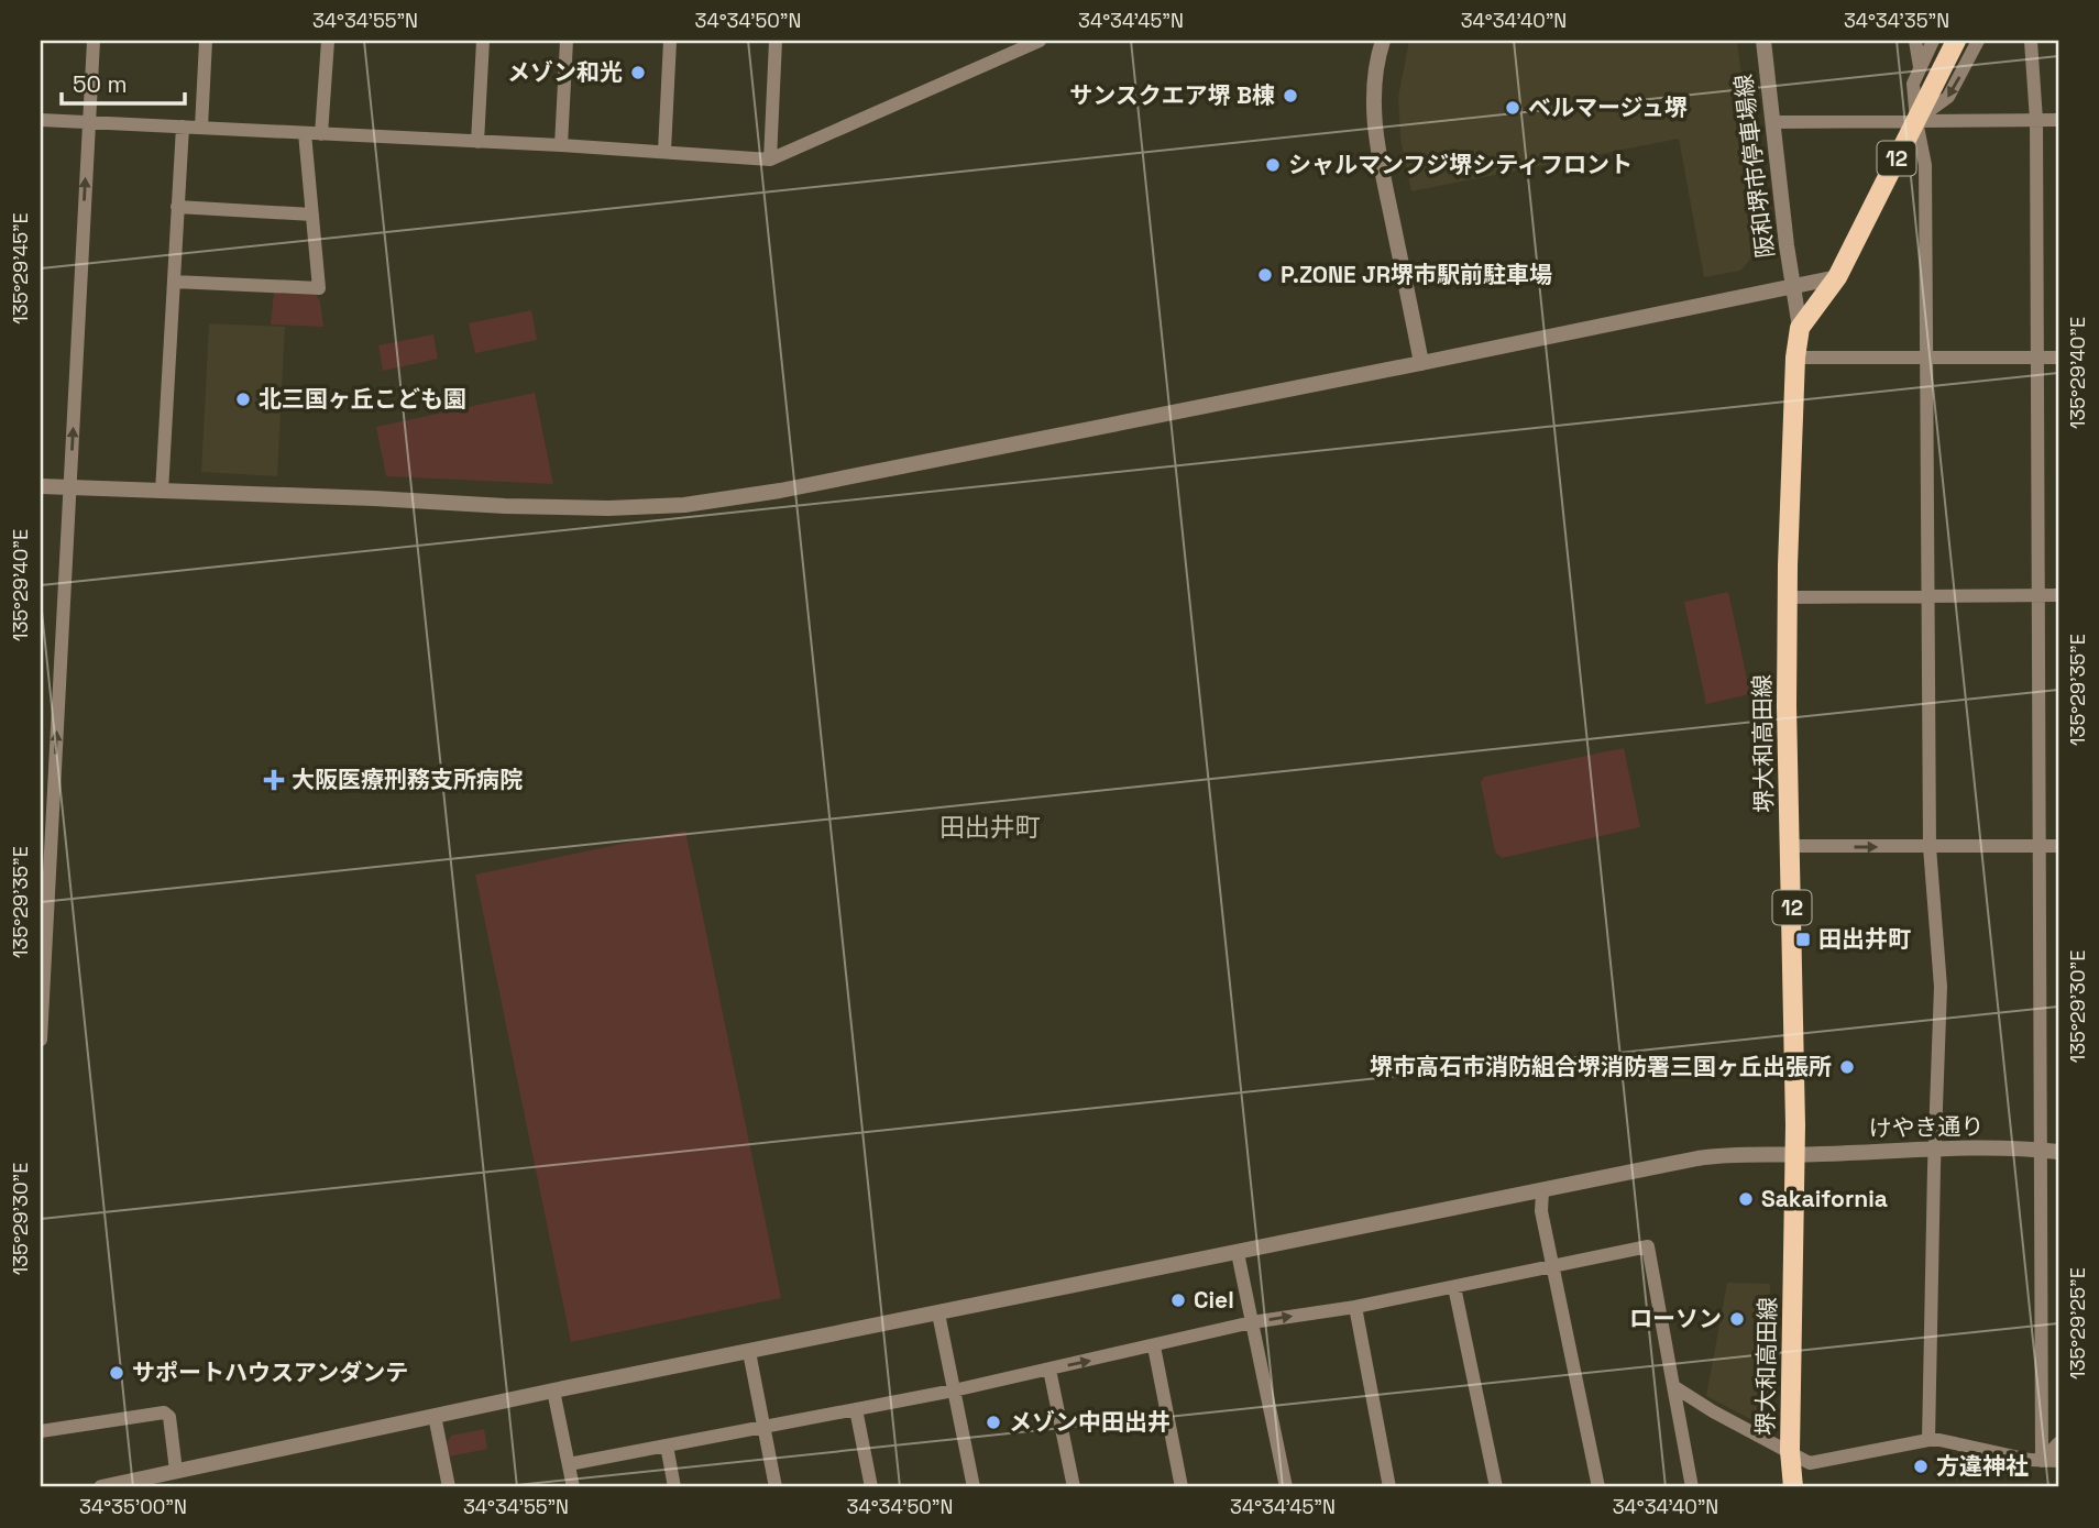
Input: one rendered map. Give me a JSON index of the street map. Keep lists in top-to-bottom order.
{
  "streets": {
    "main road": ["12", "堺大和高田線"],
    "street": ["阪和堺市停車場線", "けやき通り"]
  },
  "crossings": [
    ["阪和堺市停車場線", "堺大和高田線"],
    ["堺大和高田線", "けやき通り"]
  ],
  "districts": ["田出井町"],
  "places": {
    "other": [
      "メゾン和光",
      "サンスクエア堺 B棟",
      "ベルマージュ堺",
      "シャルマンフジ堺シティフロント",
      "P.ZONE JR堺市駅前駐車場",
      "北三国ヶ丘こども園",
      "堺市高石市消防組合堺消防署三国ヶ丘出張所",
      "Sakaifornia",
      "Ciel",
      "ローソン",
      "サポートハウスアンダンテ",
      "メゾン中田出井",
      "方違神社"
    ],
    "health": ["大阪医療刑務支所病院"],
    "transit": ["田出井町"]
  },
  "scale_bar": "50 m",
  "coordinates": [
    "34°34'55\"N",
    "34°34'50\"N",
    "34°34'45\"N",
    "34°34'40\"N",
    "34°34'35\"N",
    "135°29'45\"E",
    "135°29'40\"E",
    "135°29'35\"E",
    "135°29'30\"E",
    "135°29'25\"E",
    "34°35'00\"N"
  ]
}
